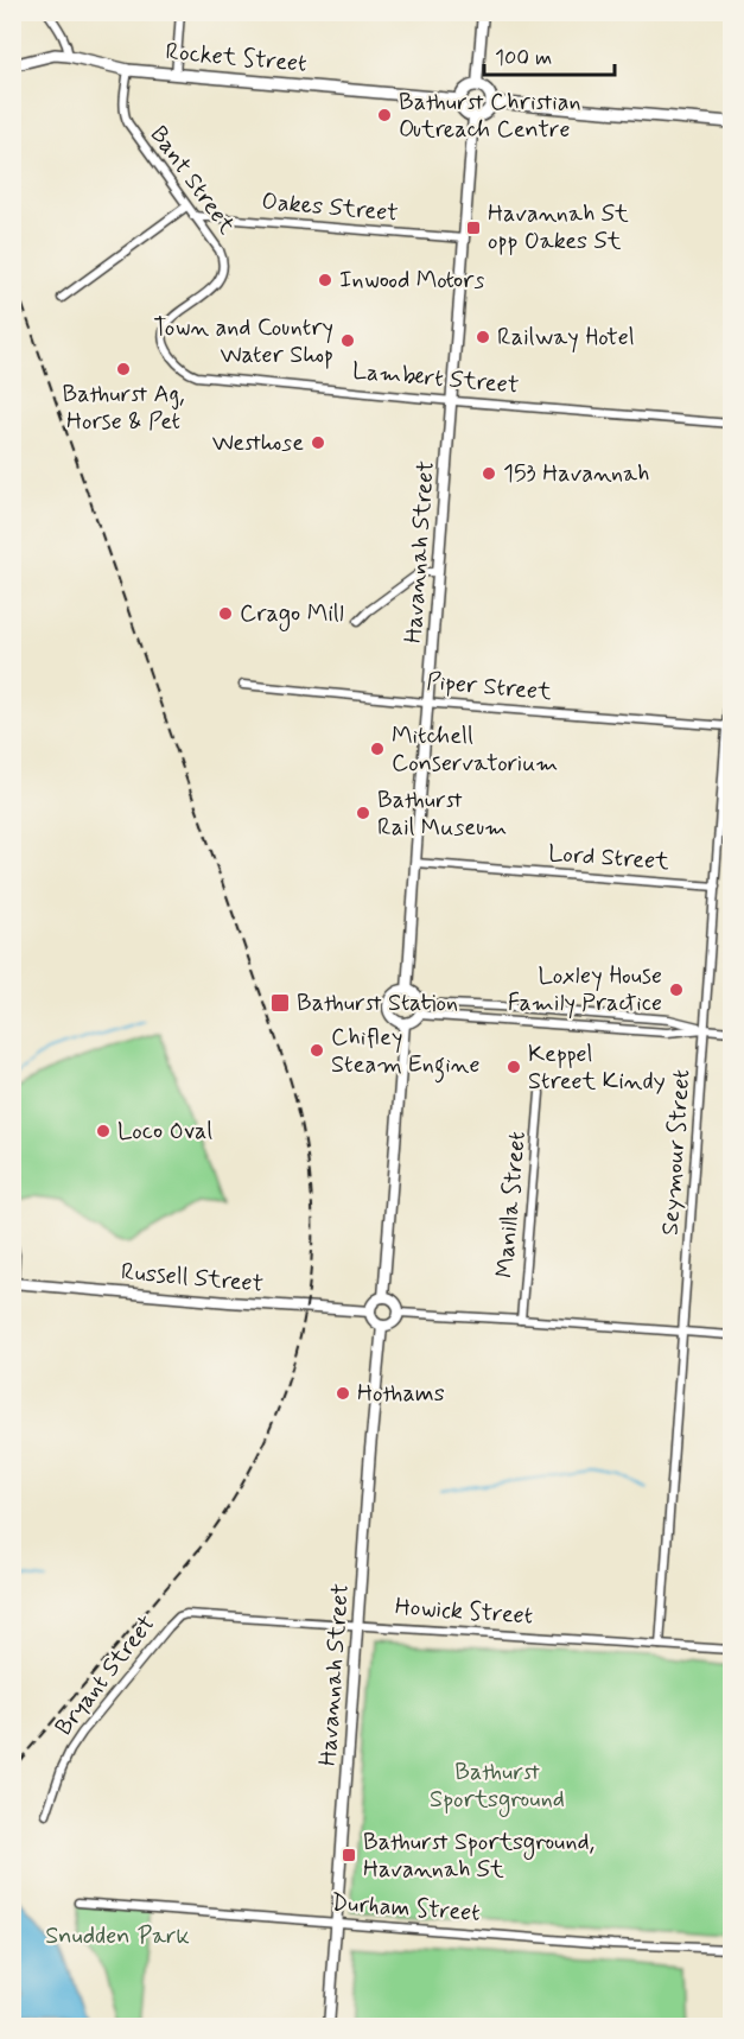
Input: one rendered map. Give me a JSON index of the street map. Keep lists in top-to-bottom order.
{
  "streets": {
    "main road": ["Rocket Street"],
    "street": [
      "Bant Street",
      "Oakes Street",
      "Lambert Street",
      "Havannah Street",
      "Piper Street",
      "Lord Street",
      "Seymour Street",
      "Manilla Street",
      "Russell Street",
      "Howick Street",
      "Bryant Street",
      "Durham Street"
    ]
  },
  "crossings": [
    ["Rocket Street", "Bant Street"],
    ["Rocket Street", "Havannah Street"],
    ["Bant Street", "Oakes Street"],
    ["Bant Street", "Lambert Street"],
    ["Oakes Street", "Havannah Street"],
    ["Lambert Street", "Havannah Street"],
    ["Havannah Street", "Piper Street"],
    ["Havannah Street", "Lord Street"],
    ["Havannah Street", "Russell Street"],
    ["Havannah Street", "Howick Street"],
    ["Havannah Street", "Durham Street"],
    ["Piper Street", "Seymour Street"],
    ["Lord Street", "Seymour Street"],
    ["Seymour Street", "Howick Street"],
    ["Howick Street", "Bryant Street"]
  ],
  "parks": ["Bathurst Sportsground", "Snudden Park"],
  "places": {
    "other": [
      "Bathurst Christian Outreach Centre",
      "Inwood Motors",
      "Railway Hotel",
      "Town and Country Water Shop",
      "Bathurst Ag, Horse & Pet",
      "Westhose",
      "153 Havannah",
      "Crago Mill",
      "Mitchell Conservatorium",
      "Bathurst Rail Museum",
      "Loxley House Family Practice",
      "Chifley Steam Engine",
      "Keppel Street Kindy",
      "Loco Oval",
      "Hothams"
    ],
    "transit": ["Havannah St opp Oakes St", "Bathurst Station", "Bathurst Sportsground, Havannah St"]
  },
  "scale_bar": "100 m"
}
